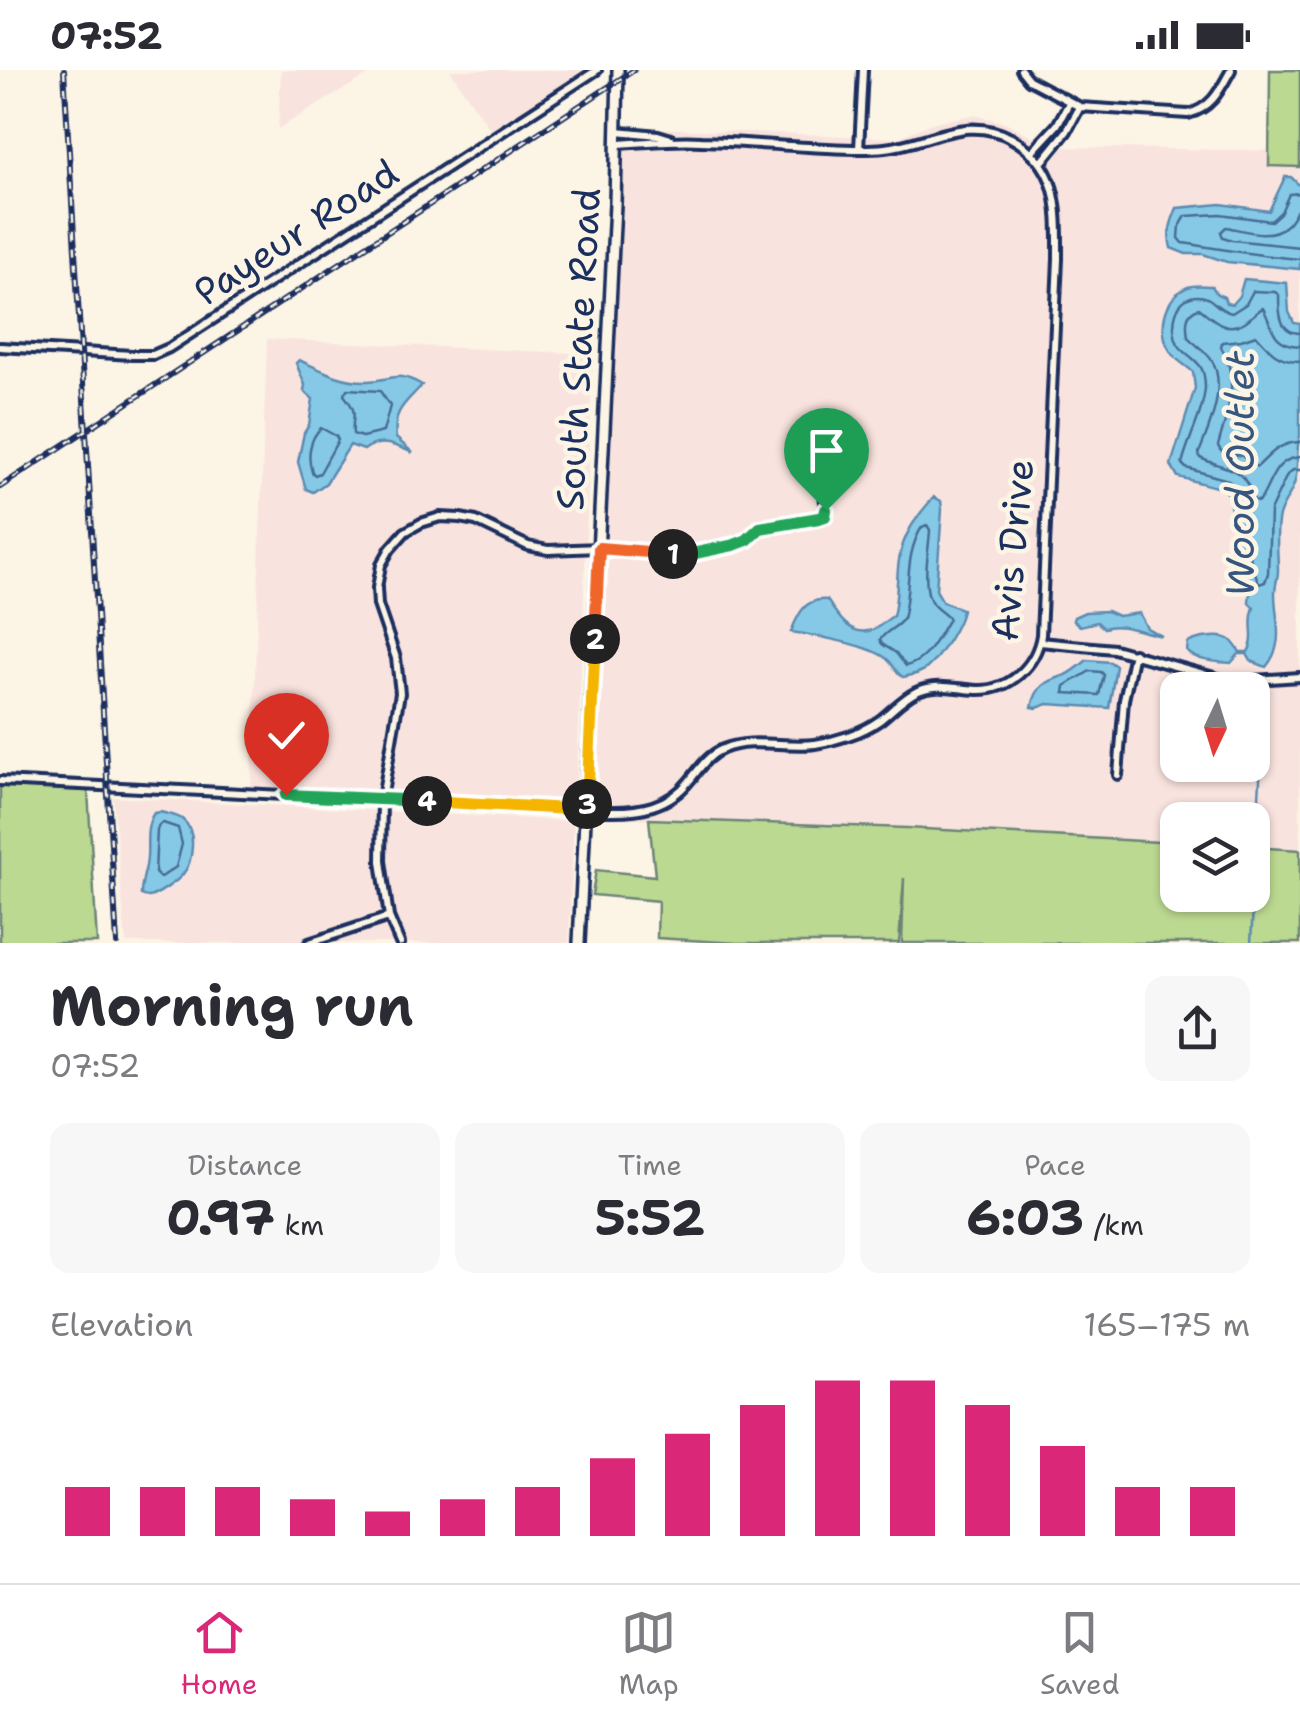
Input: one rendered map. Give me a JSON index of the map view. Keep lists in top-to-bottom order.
{
  "streets": {
    "main road": ["South State Road"],
    "street": ["Payeur Road", "Avis Drive"]
  },
  "crossings": [
    ["South State Road", "Avis Drive"]
  ],
  "water": ["Wood Outlet"],
  "north": "bottom",
  "page": {
    "status": "07:52",
    "pins": [
      "1",
      "2",
      "4",
      "3"
    ],
    "heading": ["Morning run", "07:52"],
    "stats": [
      ["Distance", "0.97 km"],
      ["Time", "5:52"],
      ["Pace", "6:03 /km"]
    ],
    "chart": ["Elevation", "165–175 m"],
    "tabs": ["Home", "Map", "Saved"]
  }
}
